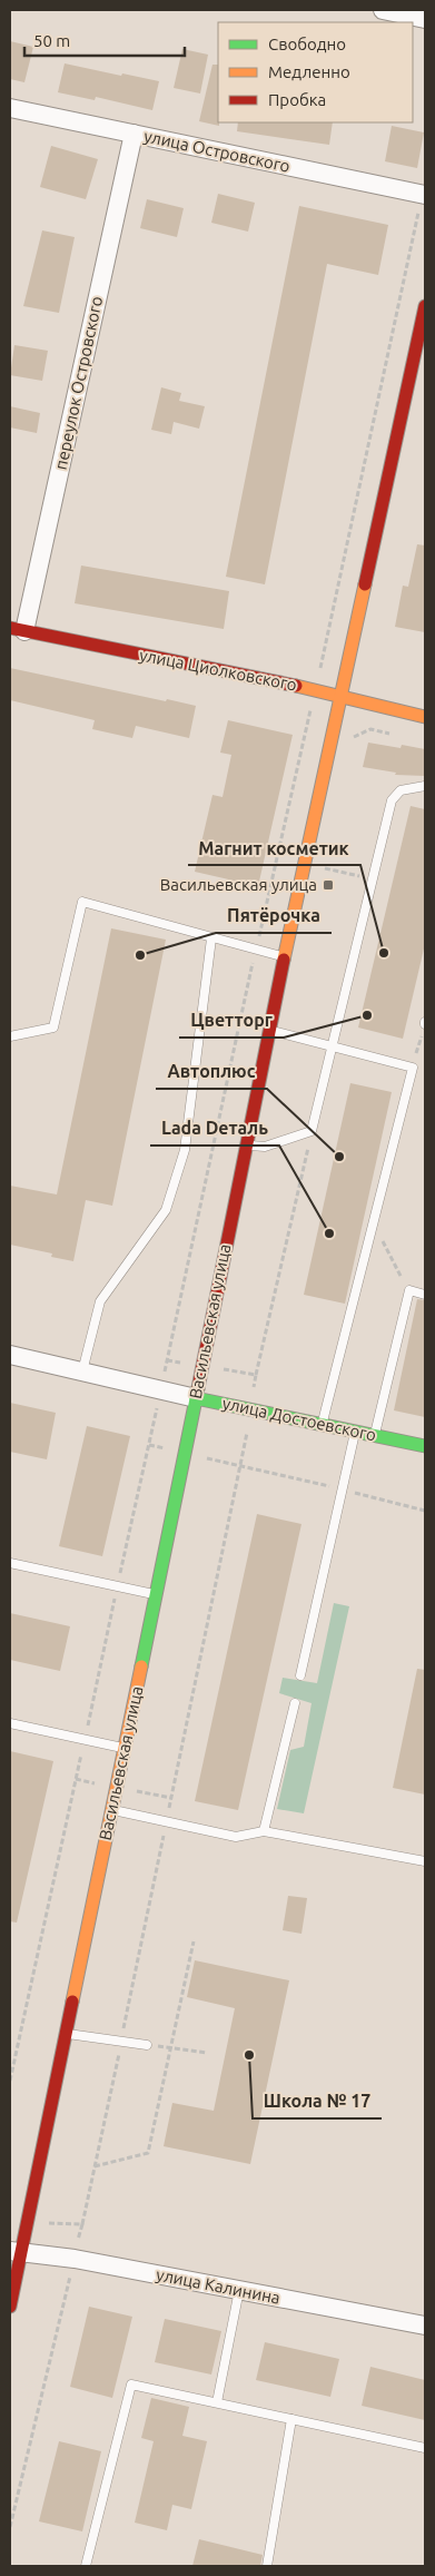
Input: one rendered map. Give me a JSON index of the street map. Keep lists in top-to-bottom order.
{
  "streets": {
    "main road": ["улица Циолковского", "Васильевская улица", "улица Достоевского"],
    "street": ["улица Островского", "переулок Островского", "улица Калинина"]
  },
  "crossings": [
    ["улица Островского", "переулок Островского"],
    ["переулок Островского", "улица Циолковского"],
    ["улица Циолковского", "Васильевская улица"],
    ["Васильевская улица", "улица Достоевского"],
    ["Васильевская улица", "улица Калинина"]
  ],
  "places": {
    "transit": ["Васильевская улица"],
    "other": [
      "Магнит косметик",
      "Пятёрочка",
      "Цветторг",
      "Автоплюс",
      "Lada Dеталь",
      "Школа № 17"
    ]
  },
  "legend": ["Свободно", "Медленно", "Пробка"],
  "scale_bar": "50 m"
}
